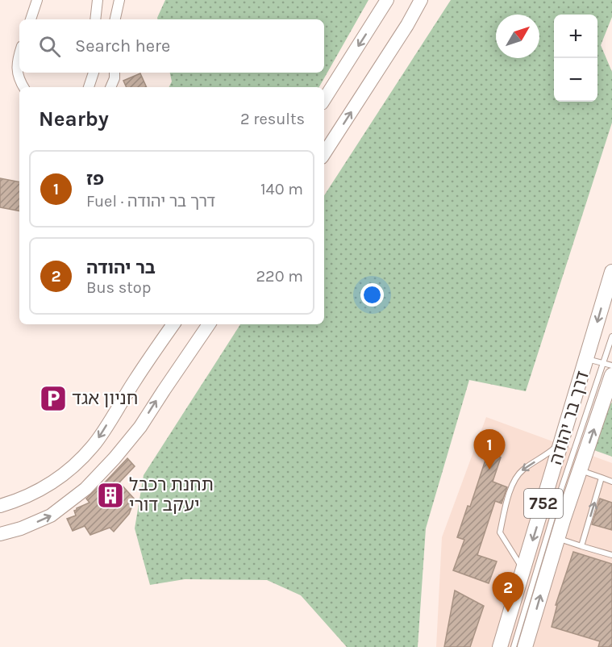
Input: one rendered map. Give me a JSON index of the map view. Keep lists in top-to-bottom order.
{
  "streets": {
    "main road": ["דרך בר יהודה", "752"]
  },
  "places": {
    "parking": ["חניון אגד"],
    "building": ["תחנת רכבל יעקב דורי"]
  },
  "north": "top right",
  "page": {
    "map_buttons": ["+", "−"],
    "search": "Search here",
    "heading": ["Nearby", "2 results"],
    "list": [
      {
        "mark": "1",
        "name": "פז",
        "note": "Fuel · דרך בר יהודה",
        "value": "140 m"
      },
      {
        "mark": "2",
        "name": "בר יהודה",
        "note": "Bus stop",
        "value": "220 m"
      }
    ],
    "pins": ["1", "2"]
  }
}
